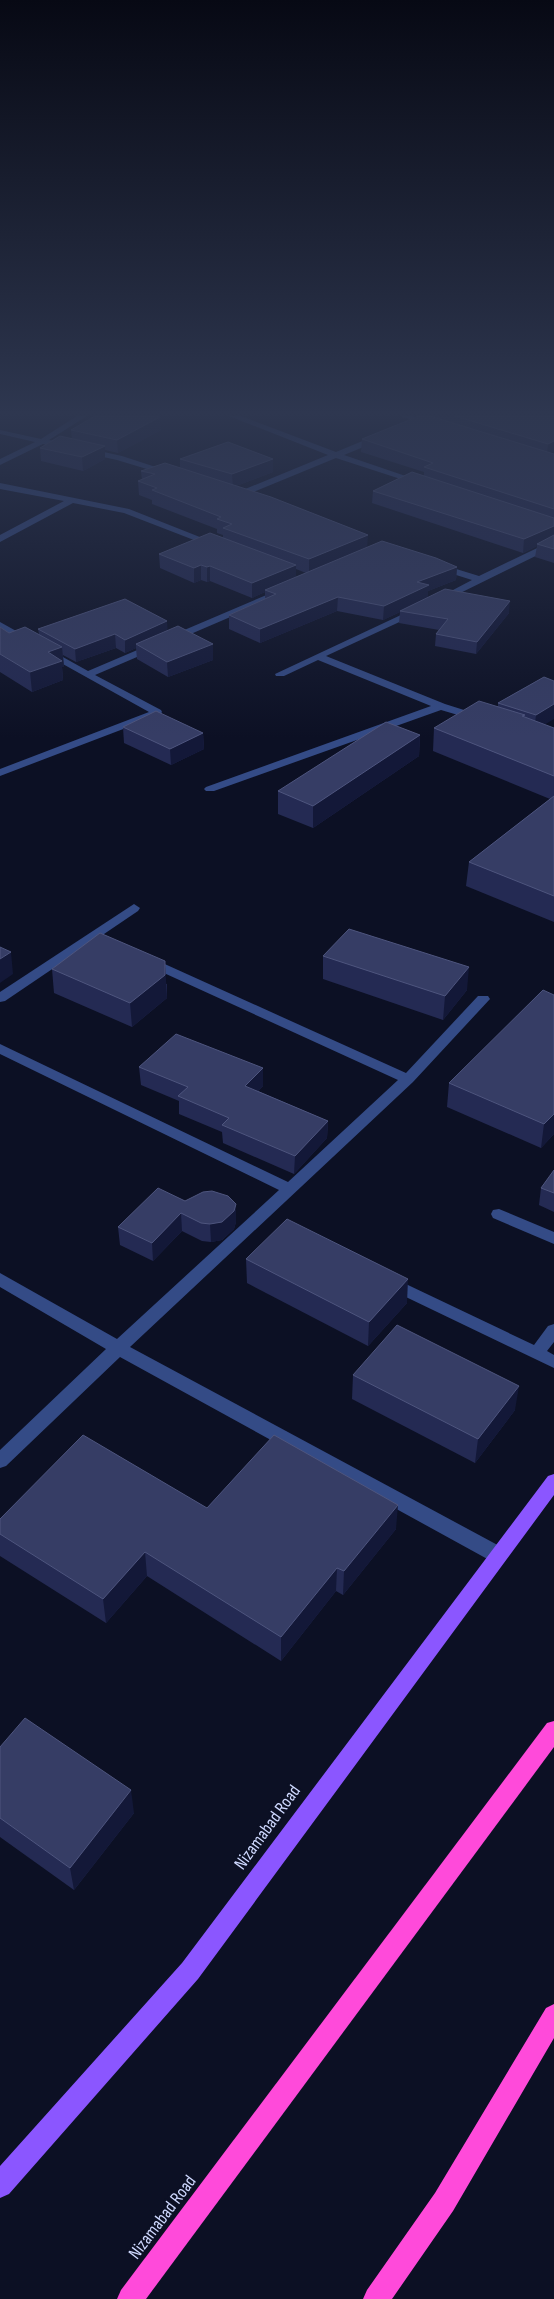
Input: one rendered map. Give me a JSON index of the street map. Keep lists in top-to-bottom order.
{
  "streets": {
    "highway": ["Nizamabad Road"]
  }
}
